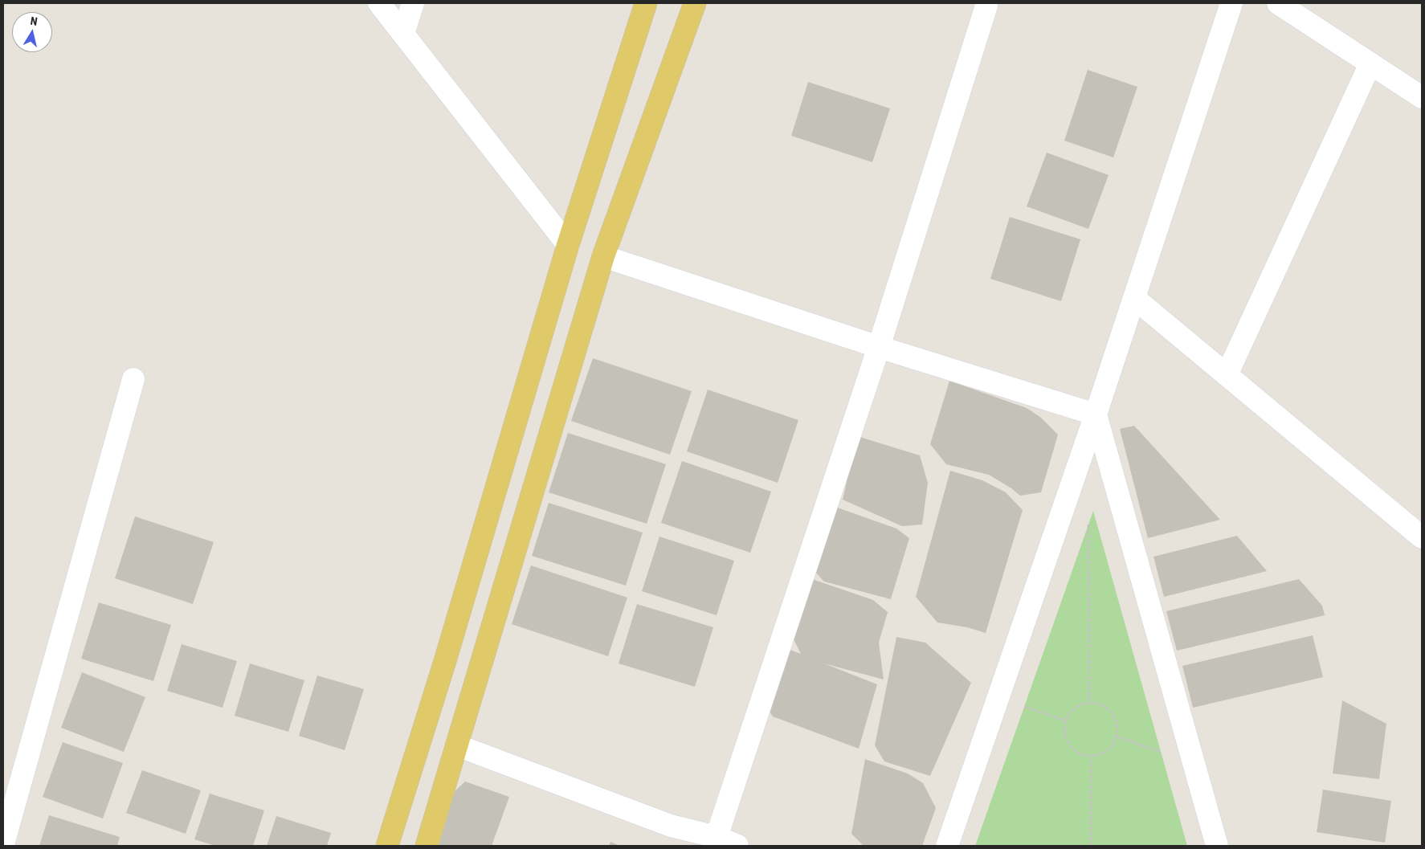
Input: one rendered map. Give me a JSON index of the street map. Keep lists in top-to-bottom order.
{
  "north": "top"
}
